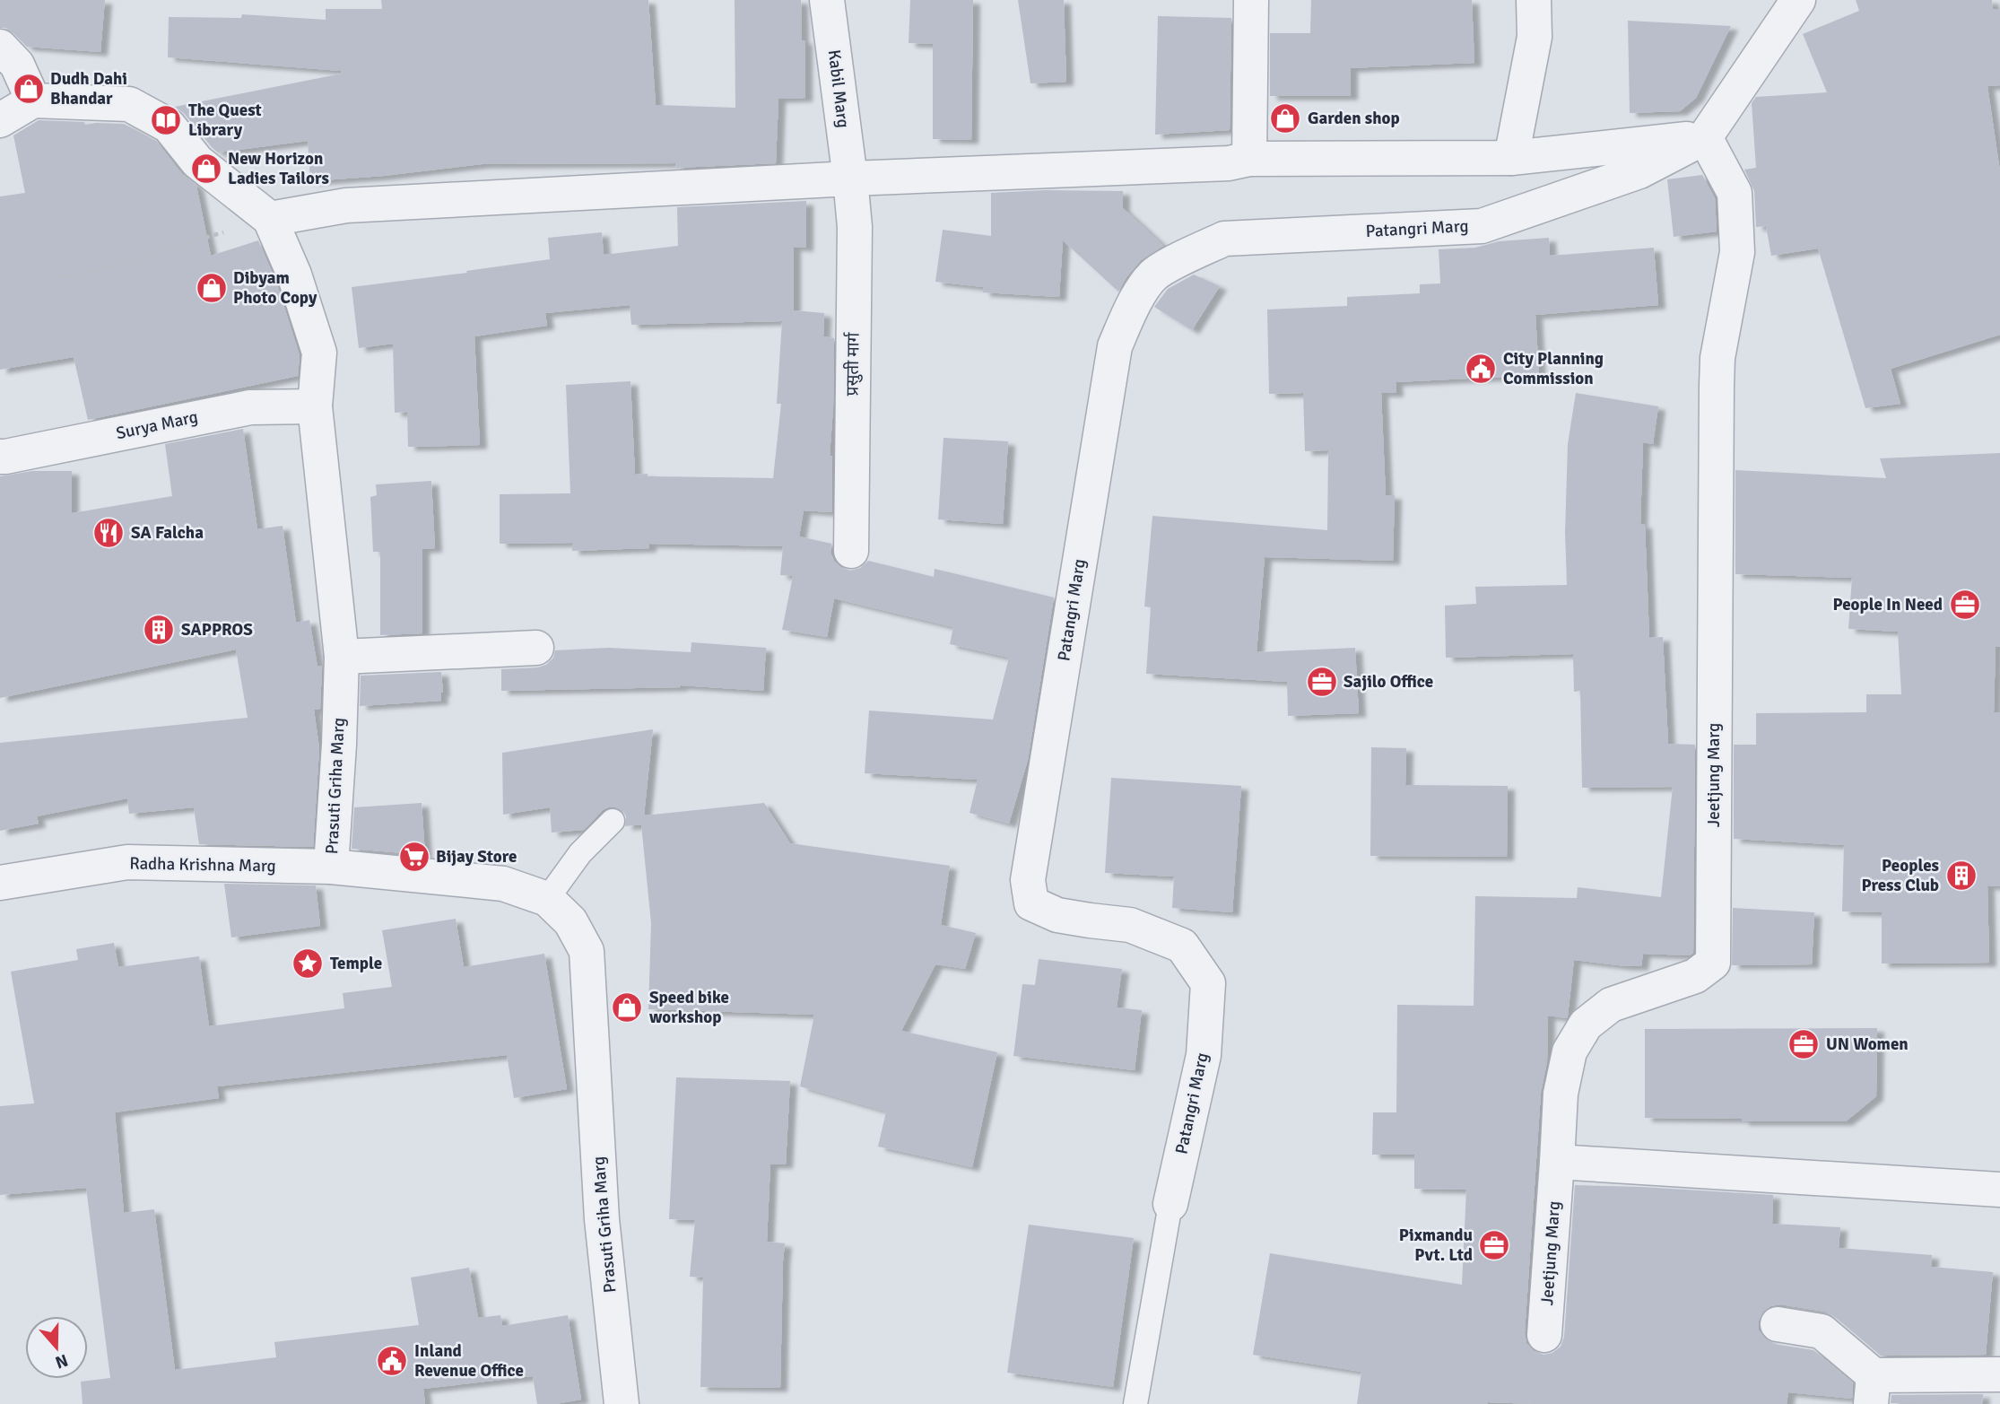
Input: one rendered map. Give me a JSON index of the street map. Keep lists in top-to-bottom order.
{
  "streets": {
    "street": [
      "Kabil Marg",
      "Patangri Marg",
      "प्रसुती मार्ग",
      "Surya Marg",
      "Jeetjung Marg",
      "Prasuti Griha Marg",
      "Radha Krishna Marg"
    ]
  },
  "crossings": [
    ["Kabil Marg", "प्रसुती मार्ग"],
    ["Patangri Marg", "Jeetjung Marg"],
    ["Surya Marg", "Prasuti Griha Marg"],
    ["Prasuti Griha Marg", "Radha Krishna Marg"]
  ],
  "places": {
    "shop": [
      "Dudh Dahi Bhandar",
      "Garden shop",
      "New Horizon Ladies Tailors",
      "Dibyam Photo Copy",
      "Speed bike workshop"
    ],
    "library": ["The Quest Library"],
    "public building": ["City Planning Commission", "Inland Revenue Office"],
    "restaurant": ["SA Falcha"],
    "office": [
      "People In Need",
      "Sajilo Office",
      "UN Women",
      "Pixmandu Pvt. Ltd"
    ],
    "building": ["SAPPROS", "Peoples Press Club"],
    "supermarket": ["Bijay Store"],
    "place": ["Temple"]
  },
  "north": "bottom"
}
